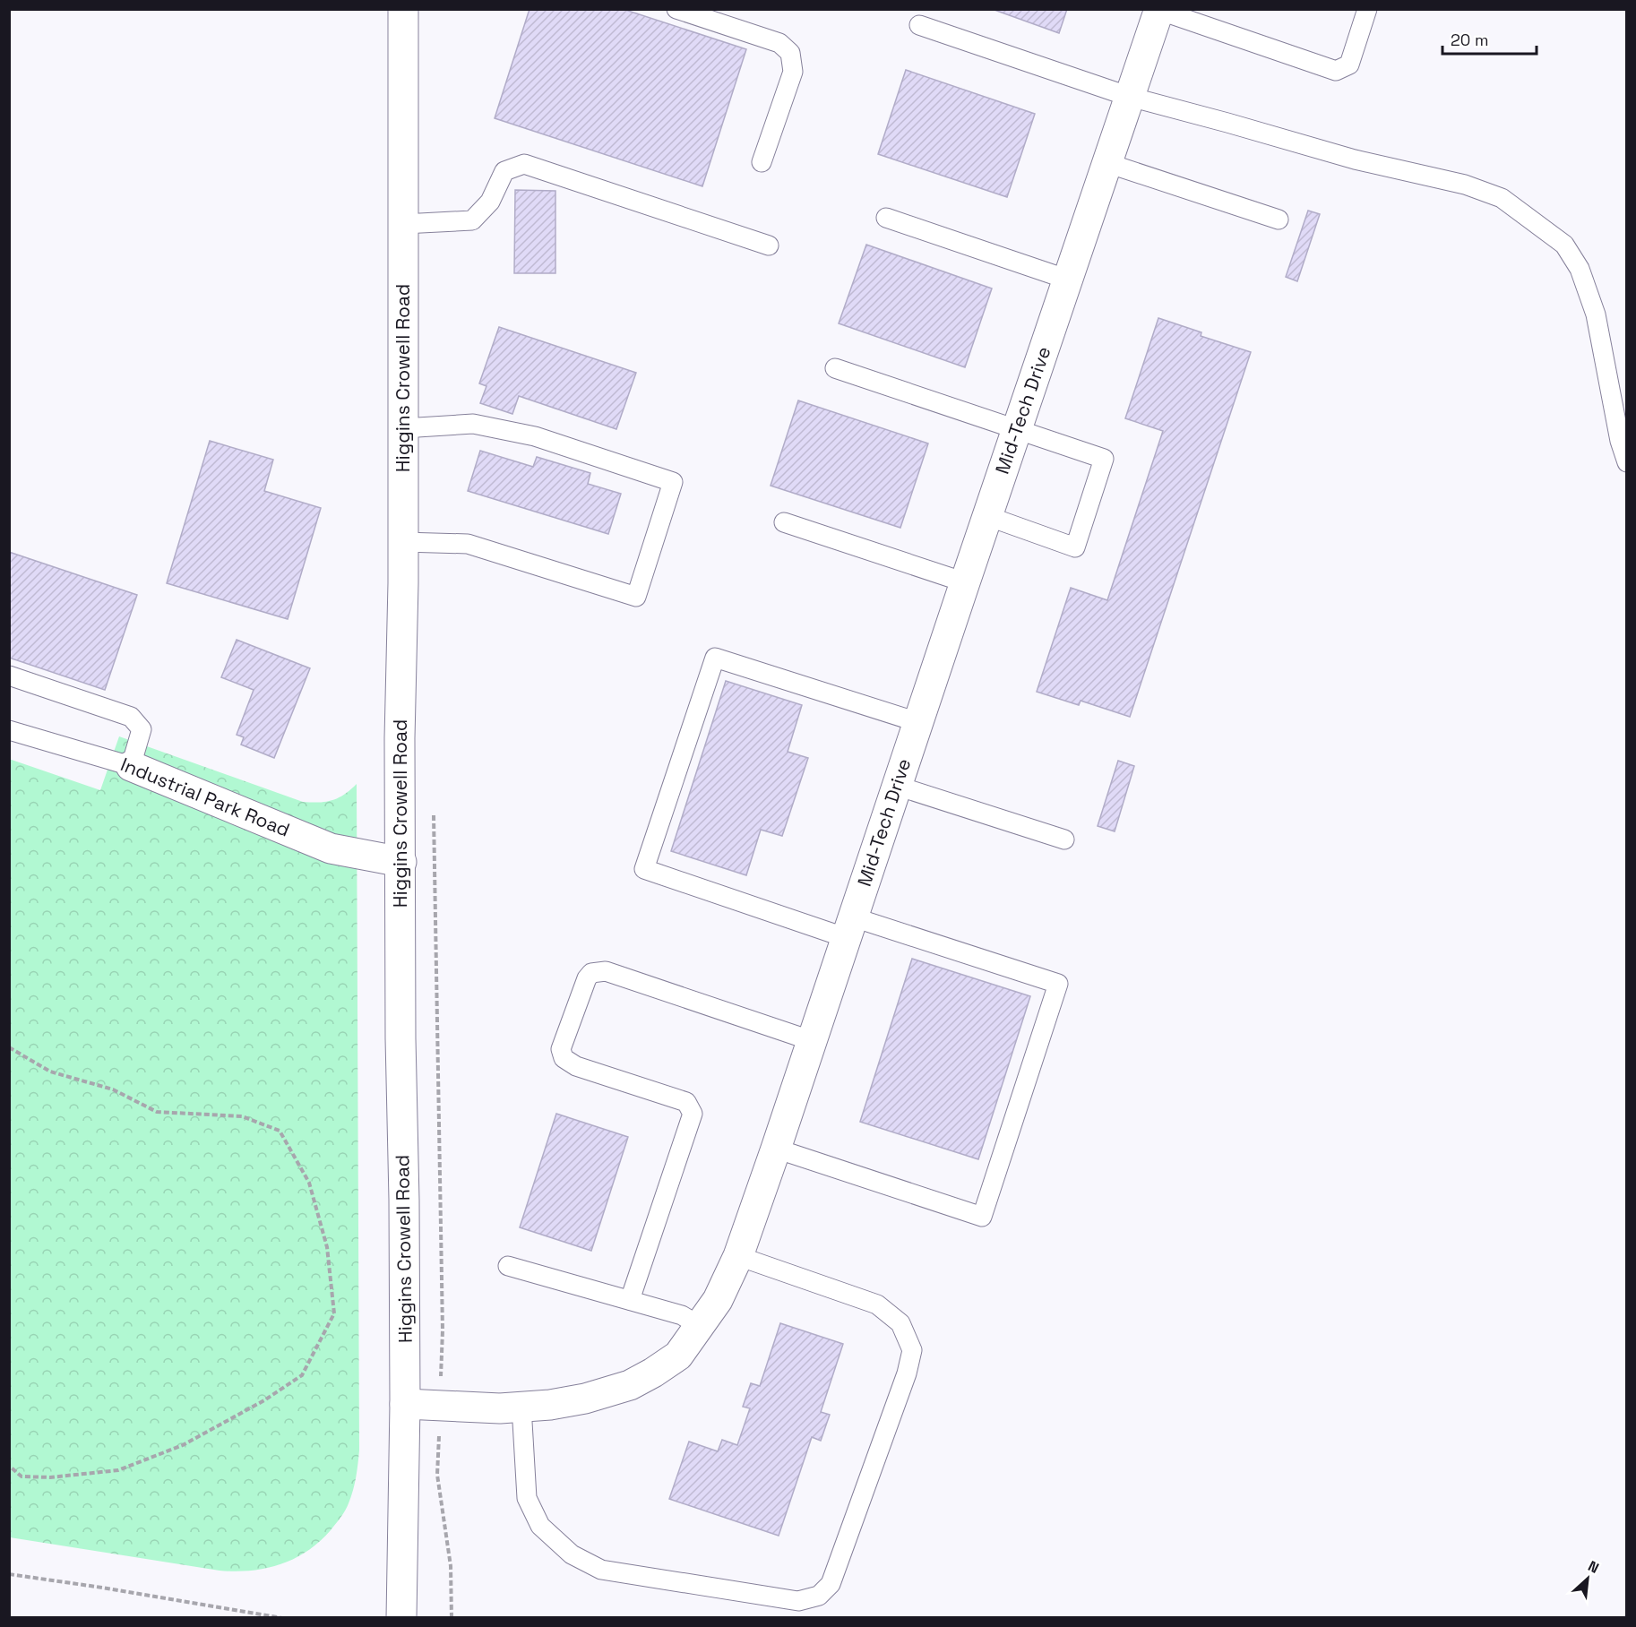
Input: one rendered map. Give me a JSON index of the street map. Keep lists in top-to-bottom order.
{
  "streets": {
    "street": ["Higgins Crowell Road", "Mid-Tech Drive", "Industrial Park Road"]
  },
  "crossings": [
    ["Higgins Crowell Road", "Mid-Tech Drive"],
    ["Higgins Crowell Road", "Industrial Park Road"]
  ],
  "scale_bar": "20 m",
  "north": "top right"
}
